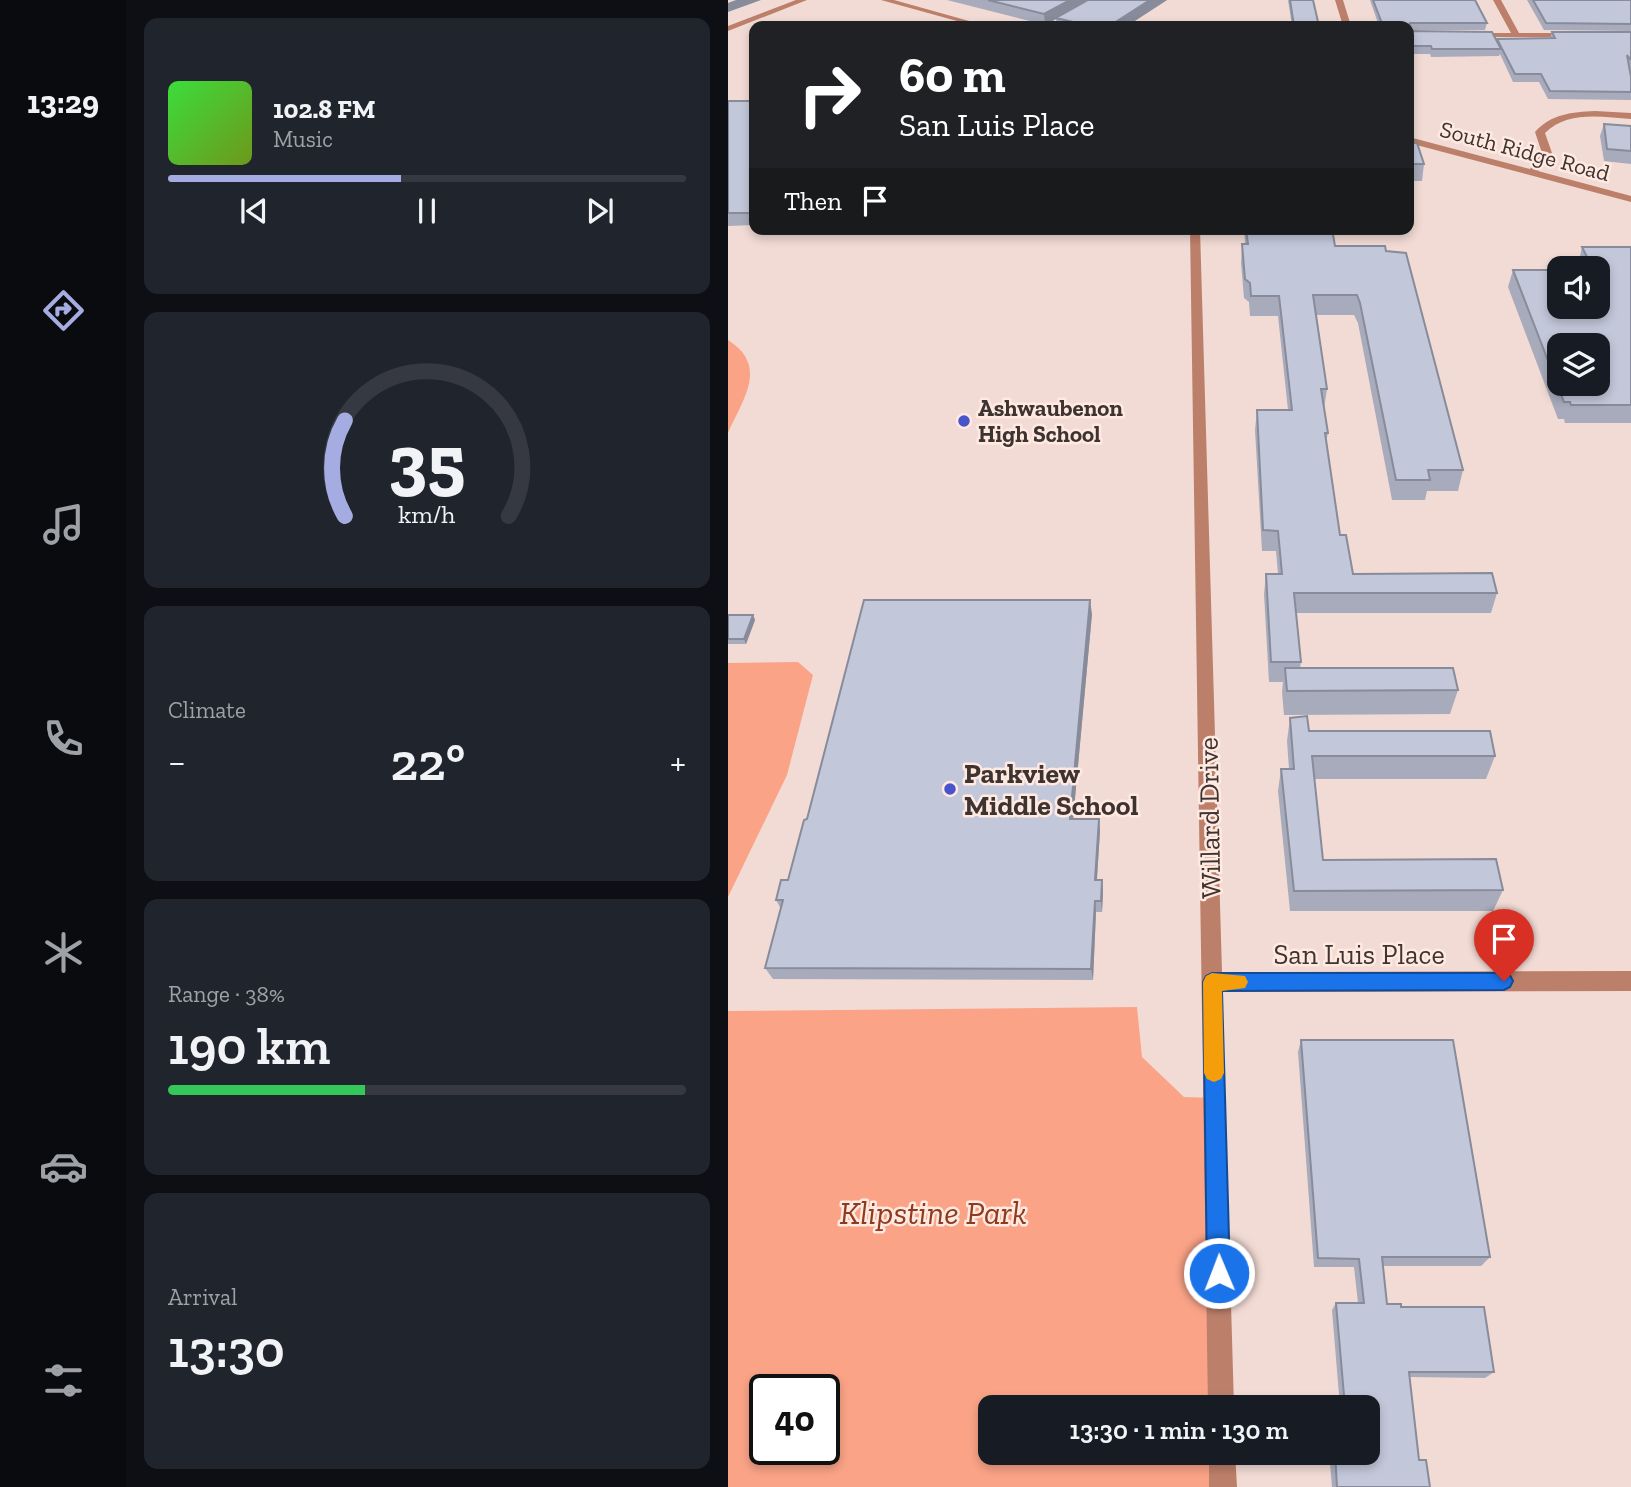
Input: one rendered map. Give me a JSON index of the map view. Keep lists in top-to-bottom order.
{
  "streets": {
    "street": ["South Ridge Road", "Willard Drive", "San Luis Place"]
  },
  "crossings": [
    ["Willard Drive", "San Luis Place"]
  ],
  "parks": ["Klipstine Park"],
  "places": ["Ashwaubenon High School", "Parkview Middle School"],
  "page": {
    "tabs": "13:29",
    "turn": ["60 m", "San Luis Place"],
    "song": ["102.8 FM", "Music"],
    "then": "Then",
    "tile": [
      "Climate",
      ["Range · 38%", "190 km"],
      ["Arrival", "13:30"]
    ],
    "heat": ["−", "22°", "+"],
    "limit": "40",
    "trip": "13:30 · 1 min · 130 m",
    "gauge": ["35", "km/h"]
  }
}
